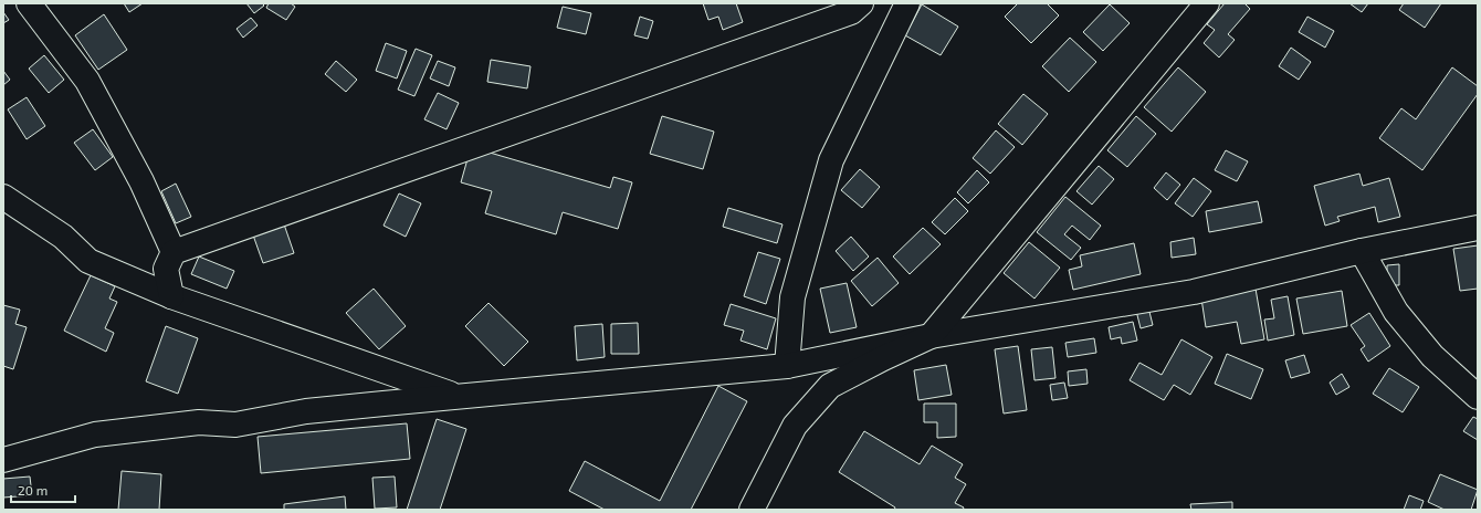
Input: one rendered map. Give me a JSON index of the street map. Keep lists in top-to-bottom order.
{
  "scale_bar": "20 m"
}
